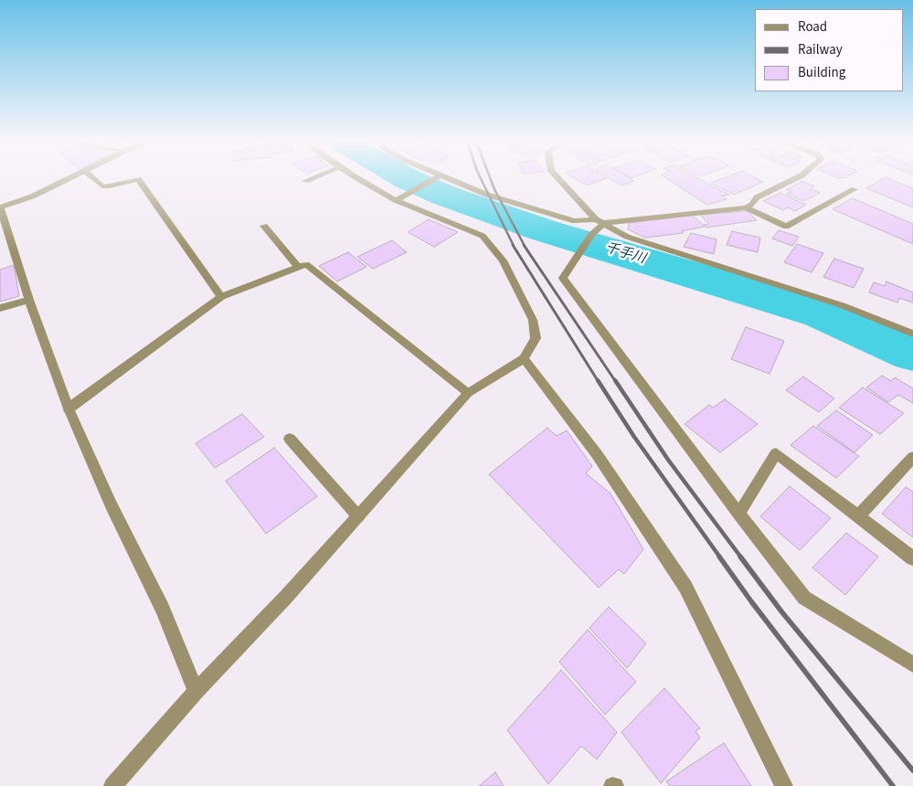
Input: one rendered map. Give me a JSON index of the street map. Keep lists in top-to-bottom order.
{
  "water": ["千手川"],
  "legend": ["Road", "Railway", "Building"]
}
